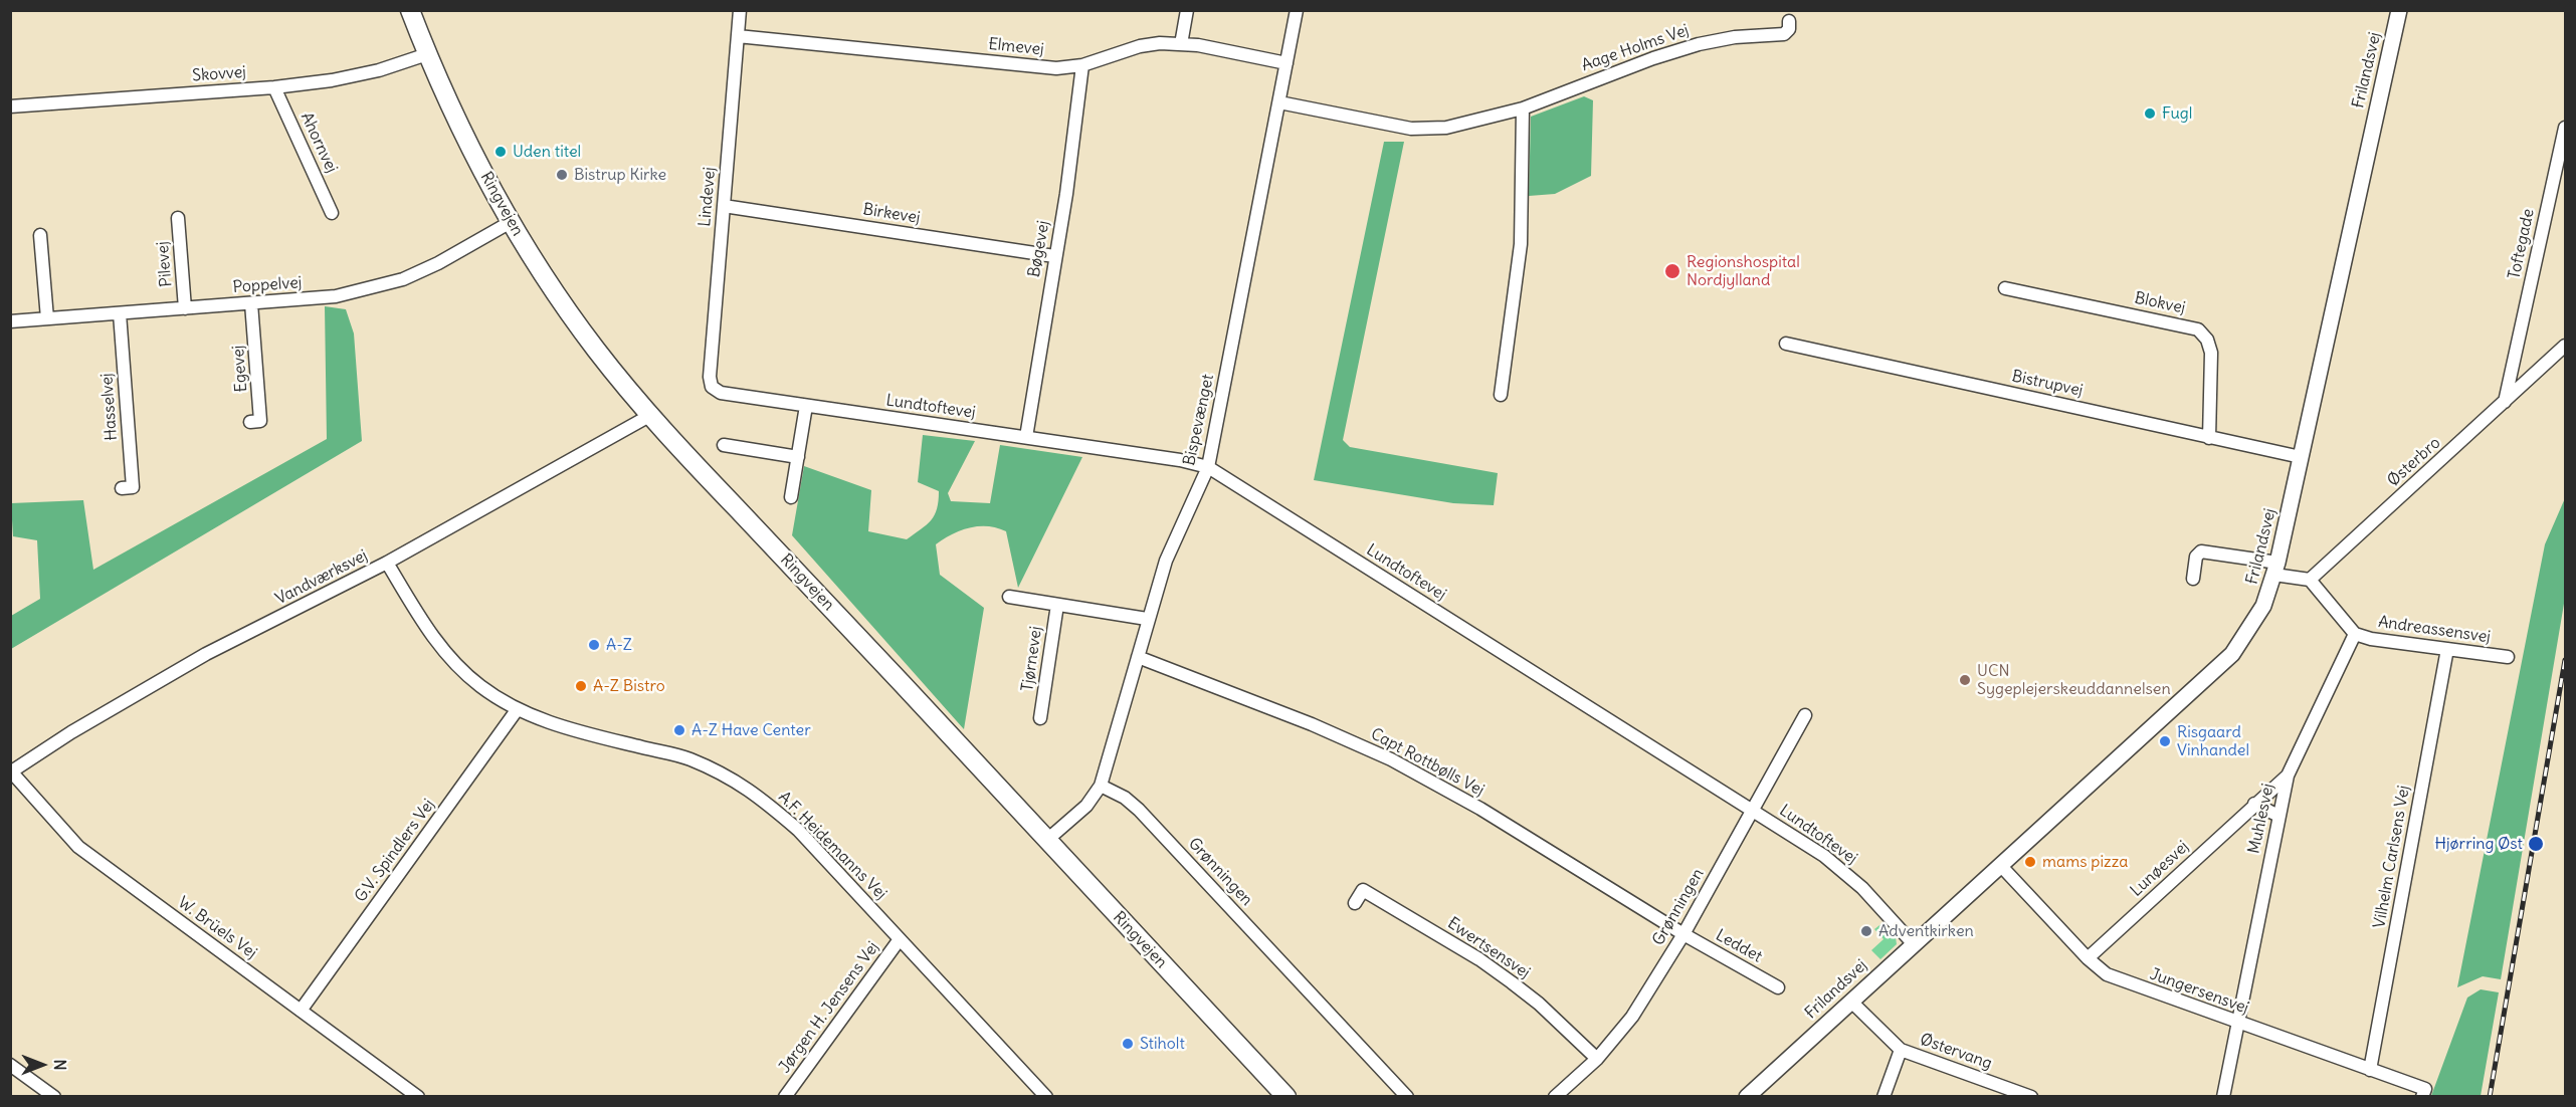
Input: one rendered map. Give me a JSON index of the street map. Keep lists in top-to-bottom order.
{
  "streets": {
    "main road": ["Ringvejen"],
    "street": [
      "Elmevej",
      "Aage Holms Vej",
      "Frilandsvej",
      "Skovvej",
      "Ahornvej",
      "Lindevej",
      "Birkevej",
      "Toftegade",
      "Bøgevej",
      "Pilevej",
      "Poppelvej",
      "Blokvej",
      "Egevej",
      "Bistrupvej",
      "Hasselvej",
      "Lundtoftevej",
      "Bispevænget",
      "Østerbro",
      "Vandværksvej",
      "Andreassensvej",
      "Tjørnevej",
      "Capt Rottbølls Vej",
      "Muhlesvej",
      "A.F. Heidemanns Vej",
      "G.V. Spindlers Vej",
      "Vilhelm Carlsens Vej",
      "Lunøesvej",
      "Grønningen",
      "W. Brüels Vej",
      "Leddet",
      "Ewertsensvej",
      "Jungersensvej",
      "Jørgen H. Jensens Vej",
      "Østervang"
    ]
  },
  "crossings": [
    ["Elmevej", "Lindevej"],
    ["Elmevej", "Bøgevej"],
    ["Elmevej", "Bispevænget"],
    ["Aage Holms Vej", "Bispevænget"],
    ["Frilandsvej", "Bistrupvej"],
    ["Frilandsvej", "Lundtoftevej"],
    ["Frilandsvej", "Jungersensvej"],
    ["Frilandsvej", "Østervang"],
    ["Skovvej", "Ahornvej"],
    ["Skovvej", "Ringvejen"],
    ["Lindevej", "Birkevej"],
    ["Lindevej", "Lundtoftevej"],
    ["Ringvejen", "Poppelvej"],
    ["Ringvejen", "Bispevænget"],
    ["Ringvejen", "Vandværksvej"],
    ["Birkevej", "Bøgevej"],
    ["Toftegade", "Østerbro"],
    ["Bøgevej", "Lundtoftevej"],
    ["Pilevej", "Poppelvej"],
    ["Poppelvej", "Egevej"],
    ["Poppelvej", "Hasselvej"],
    ["Blokvej", "Bistrupvej"],
    ["Lundtoftevej", "Bispevænget"],
    ["Lundtoftevej", "Grønningen"],
    ["Bispevænget", "Tjørnevej"],
    ["Bispevænget", "Capt Rottbølls Vej"],
    ["Bispevænget", "Grønningen"],
    ["Østerbro", "Andreassensvej"],
    ["Vandværksvej", "A.F. Heidemanns Vej"],
    ["Vandværksvej", "W. Brüels Vej"],
    ["Andreassensvej", "Muhlesvej"],
    ["Andreassensvej", "Vilhelm Carlsens Vej"],
    ["Capt Rottbølls Vej", "Grønningen"],
    ["Capt Rottbølls Vej", "Leddet"],
    ["Muhlesvej", "Lunøesvej"],
    ["Muhlesvej", "Jungersensvej"],
    ["A.F. Heidemanns Vej", "G.V. Spindlers Vej"],
    ["A.F. Heidemanns Vej", "Jørgen H. Jensens Vej"],
    ["G.V. Spindlers Vej", "W. Brüels Vej"],
    ["Vilhelm Carlsens Vej", "Jungersensvej"],
    ["Lunøesvej", "Jungersensvej"],
    ["Grønningen", "Leddet"],
    ["Grønningen", "Ewertsensvej"]
  ],
  "places": [
    "Fugl",
    "Uden titel",
    "Bistrup Kirke",
    "Regionshospital Nordjylland",
    "A-Z",
    "UCN Sygeplejerskeuddannelsen",
    "A-Z Bistro",
    "A-Z Have Center",
    "Risgaard Vinhandel",
    "Hjørring Øst",
    "mams pizza",
    "Adventkirken",
    "Stiholt"
  ],
  "north": "right"
}
